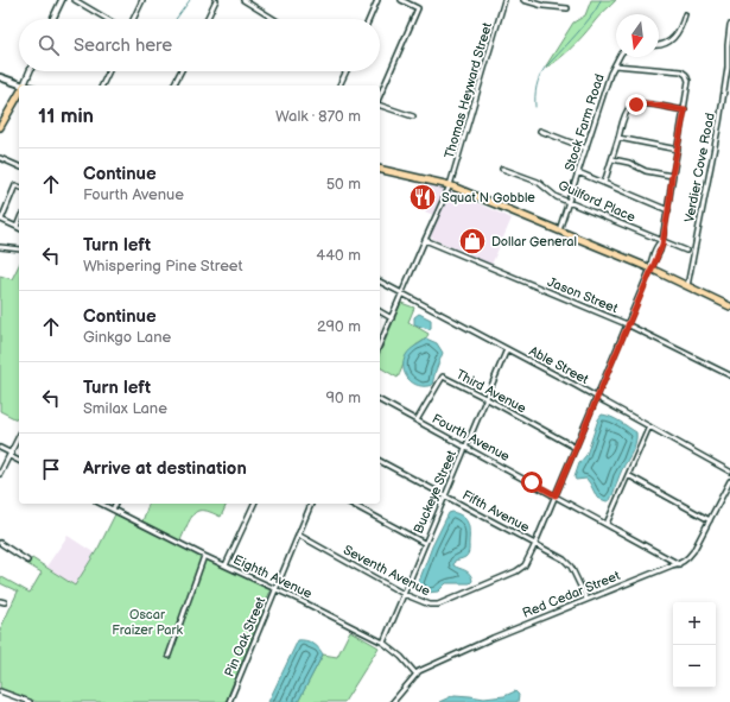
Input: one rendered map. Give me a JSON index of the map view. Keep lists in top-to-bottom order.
{
  "streets": {
    "street": [
      "Thomas Heyward Street",
      "Stock Farm Road",
      "Verdier Cove Road",
      "Guilford Place",
      "Jason Street",
      "Able Street",
      "Third Avenue",
      "Fourth Avenue",
      "Buckeye Street",
      "Fifth Avenue",
      "Seventh Avenue",
      "Eighth Avenue",
      "Red Cedar Street",
      "Pin Oak Street"
    ]
  },
  "crossings": [
    ["Stock Farm Road", "Guilford Place"],
    ["Stock Farm Road", "Seventh Avenue"],
    ["Guilford Place", "Seventh Avenue"],
    ["Jason Street", "Seventh Avenue"],
    ["Able Street", "Buckeye Street"],
    ["Able Street", "Seventh Avenue"],
    ["Third Avenue", "Fourth Avenue"],
    ["Third Avenue", "Buckeye Street"],
    ["Third Avenue", "Seventh Avenue"],
    ["Fourth Avenue", "Buckeye Street"],
    ["Fourth Avenue", "Seventh Avenue"],
    ["Fourth Avenue", "Red Cedar Street"],
    ["Buckeye Street", "Fifth Avenue"],
    ["Buckeye Street", "Seventh Avenue"],
    ["Buckeye Street", "Eighth Avenue"],
    ["Fifth Avenue", "Seventh Avenue"],
    ["Fifth Avenue", "Red Cedar Street"],
    ["Seventh Avenue", "Pin Oak Street"],
    ["Eighth Avenue", "Red Cedar Street"],
    ["Eighth Avenue", "Pin Oak Street"]
  ],
  "parks": ["Oscar Fraizer Park"],
  "places": {
    "restaurant": ["Squat N Gobble"],
    "shop": ["Dollar General"]
  },
  "north": "bottom",
  "page": {
    "search": "Search here",
    "heading": ["11 min", "Walk · 870 m"],
    "list": [
      ["Continue", "Fourth Avenue", "50 m"],
      ["Turn left", "Whispering Pine Street", "440 m"],
      ["Continue", "Ginkgo Lane", "290 m"],
      ["Turn left", "Smilax Lane", "90 m"],
      "Arrive at destination"
    ],
    "map_buttons": ["+", "−"]
  }
}
